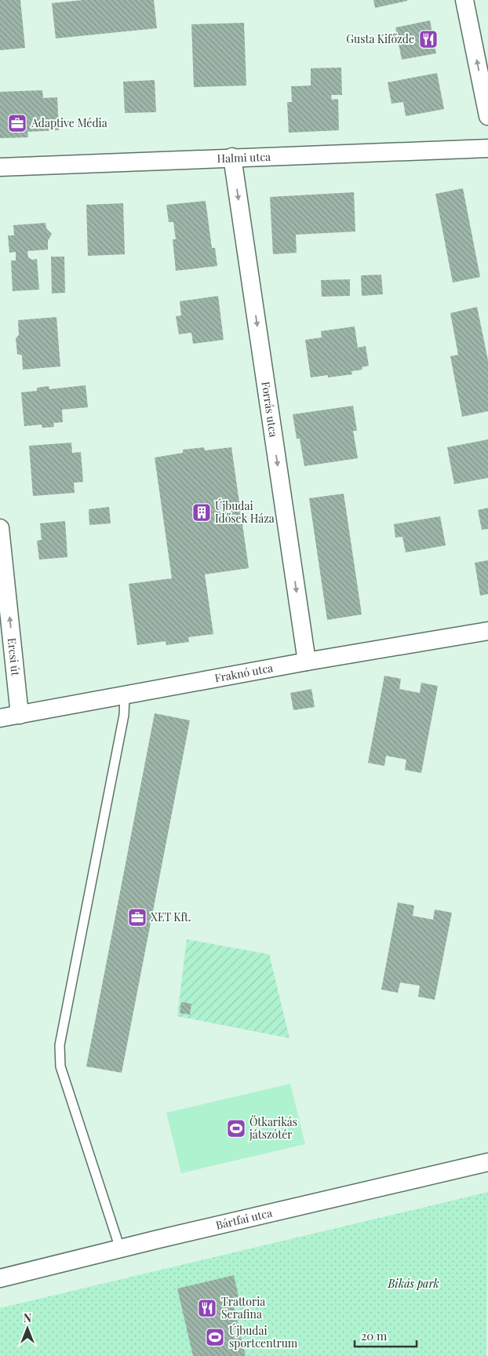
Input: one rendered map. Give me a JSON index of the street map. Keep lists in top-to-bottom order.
{
  "streets": {
    "street": [
      "Halmi utca",
      "Forrás utca",
      "Ercsi út",
      "Fraknó utca",
      "Bártfai utca"
    ]
  },
  "crossings": [
    ["Halmi utca", "Forrás utca"],
    ["Forrás utca", "Fraknó utca"],
    ["Ercsi út", "Fraknó utca"]
  ],
  "one_way": ["Forrás utca", "Ercsi út"],
  "parks": ["Bikás park"],
  "places": {
    "restaurant": ["Gusta Kifőzde", "Trattoria Serafina"],
    "office": ["Adaptive Média", "XET Kft."],
    "building": ["Újbudai Idősek Háza"],
    "sports": ["Ötkarikás játszótér", "Újbudai sportcentrum"]
  },
  "scale_bar": "20 m",
  "north": "top"
}
